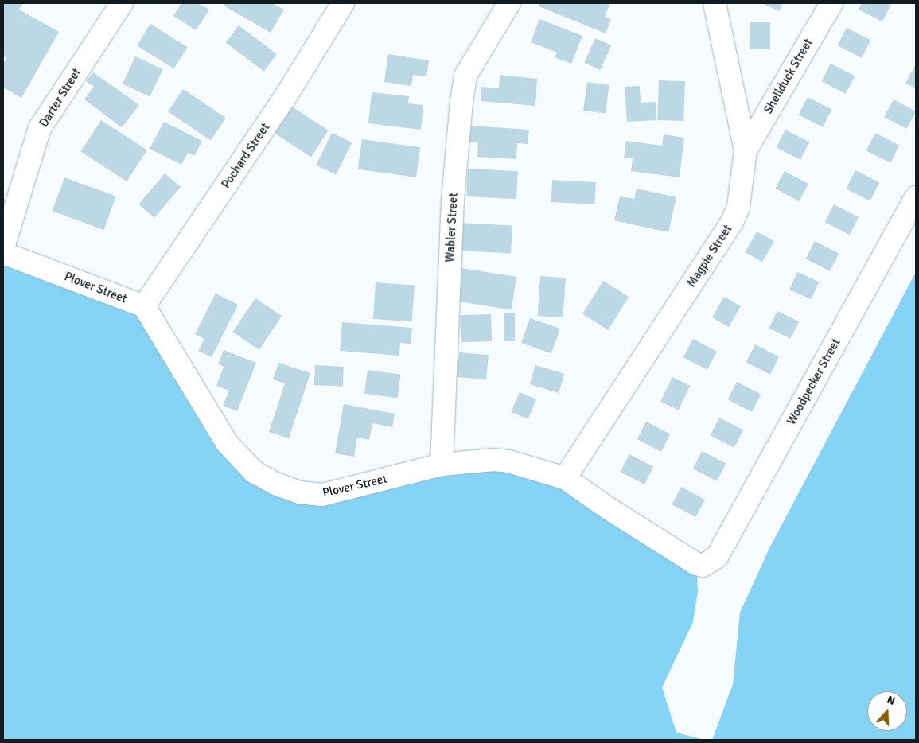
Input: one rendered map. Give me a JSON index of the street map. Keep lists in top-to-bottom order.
{
  "streets": {
    "street": [
      "Shellduck Street",
      "Darter Street",
      "Pochard Street",
      "Wabler Street",
      "Magpie Street",
      "Plover Street",
      "Woodpecker Street"
    ]
  },
  "crossings": [
    ["Shellduck Street", "Magpie Street"],
    ["Pochard Street", "Plover Street"],
    ["Wabler Street", "Plover Street"],
    ["Magpie Street", "Plover Street"],
    ["Plover Street", "Woodpecker Street"]
  ],
  "north": "top"
}
